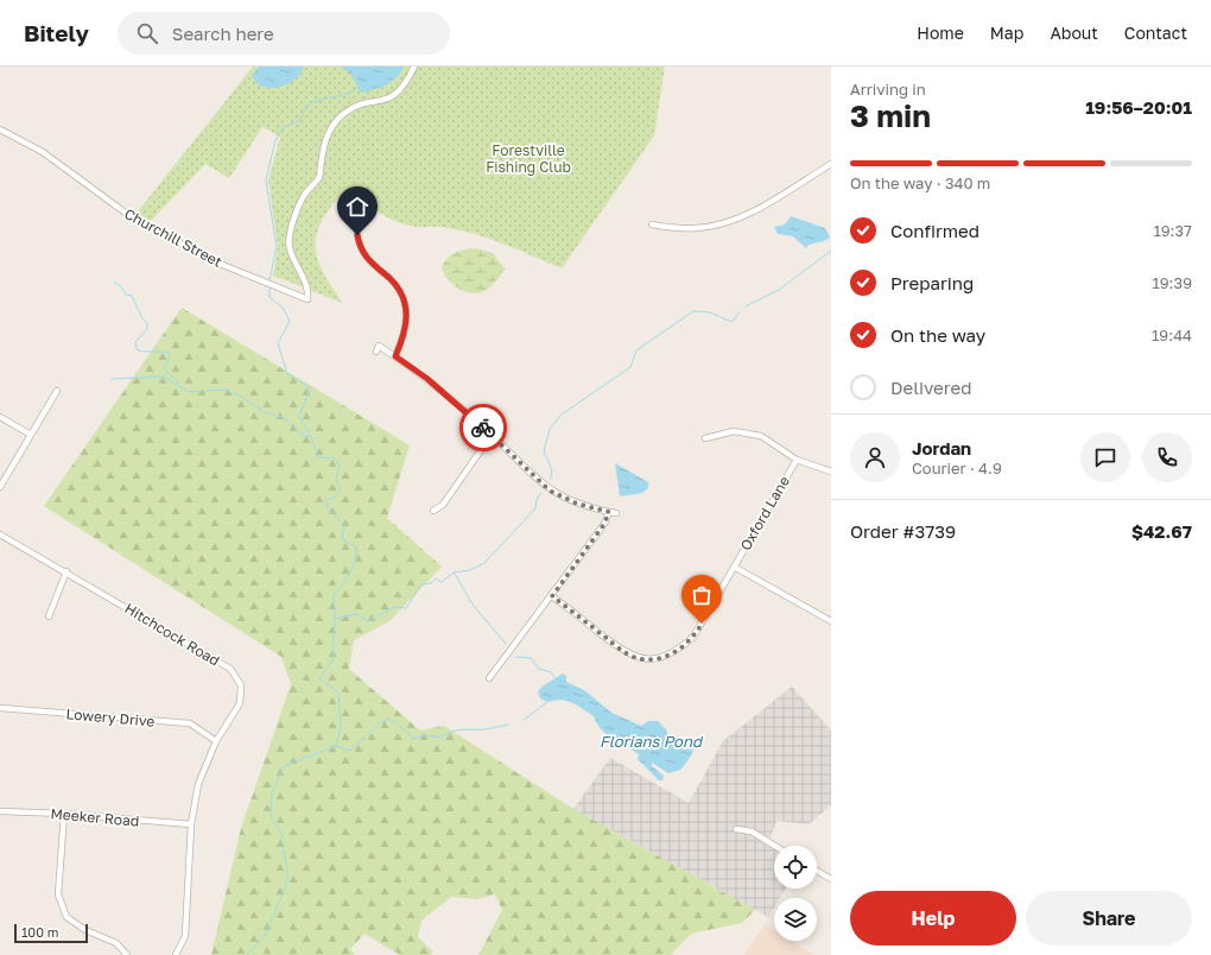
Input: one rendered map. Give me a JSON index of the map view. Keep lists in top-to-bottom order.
{
  "streets": {
    "street": [
      "Churchill Street",
      "Oxford Lane",
      "Hitchcock Road",
      "Lowery Drive",
      "Meeker Road"
    ]
  },
  "crossings": [
    ["Hitchcock Road", "Lowery Drive"],
    ["Hitchcock Road", "Meeker Road"]
  ],
  "water": ["Florians Pond"],
  "parks": ["Forestville Fishing Club"],
  "scale_bar": "100 m",
  "page": {
    "header": "Bitely",
    "search": "Search here",
    "nav": [
      "Home",
      "Map",
      "About",
      "Contact"
    ],
    "heading": ["3 min", "Arriving in", "19:56–20:01"],
    "panel": [
      "Jordan",
      "Courier · 4.9",
      "Order #3739",
      "$42.67"
    ],
    "bar": "On the way · 340 m",
    "list": [
      ["Confirmed", "19:37"],
      ["Preparing", "19:39"],
      ["On the way", "19:44"],
      "Delivered"
    ],
    "buttons": ["Help", "Share"],
    "scale": "100 m"
  }
}
